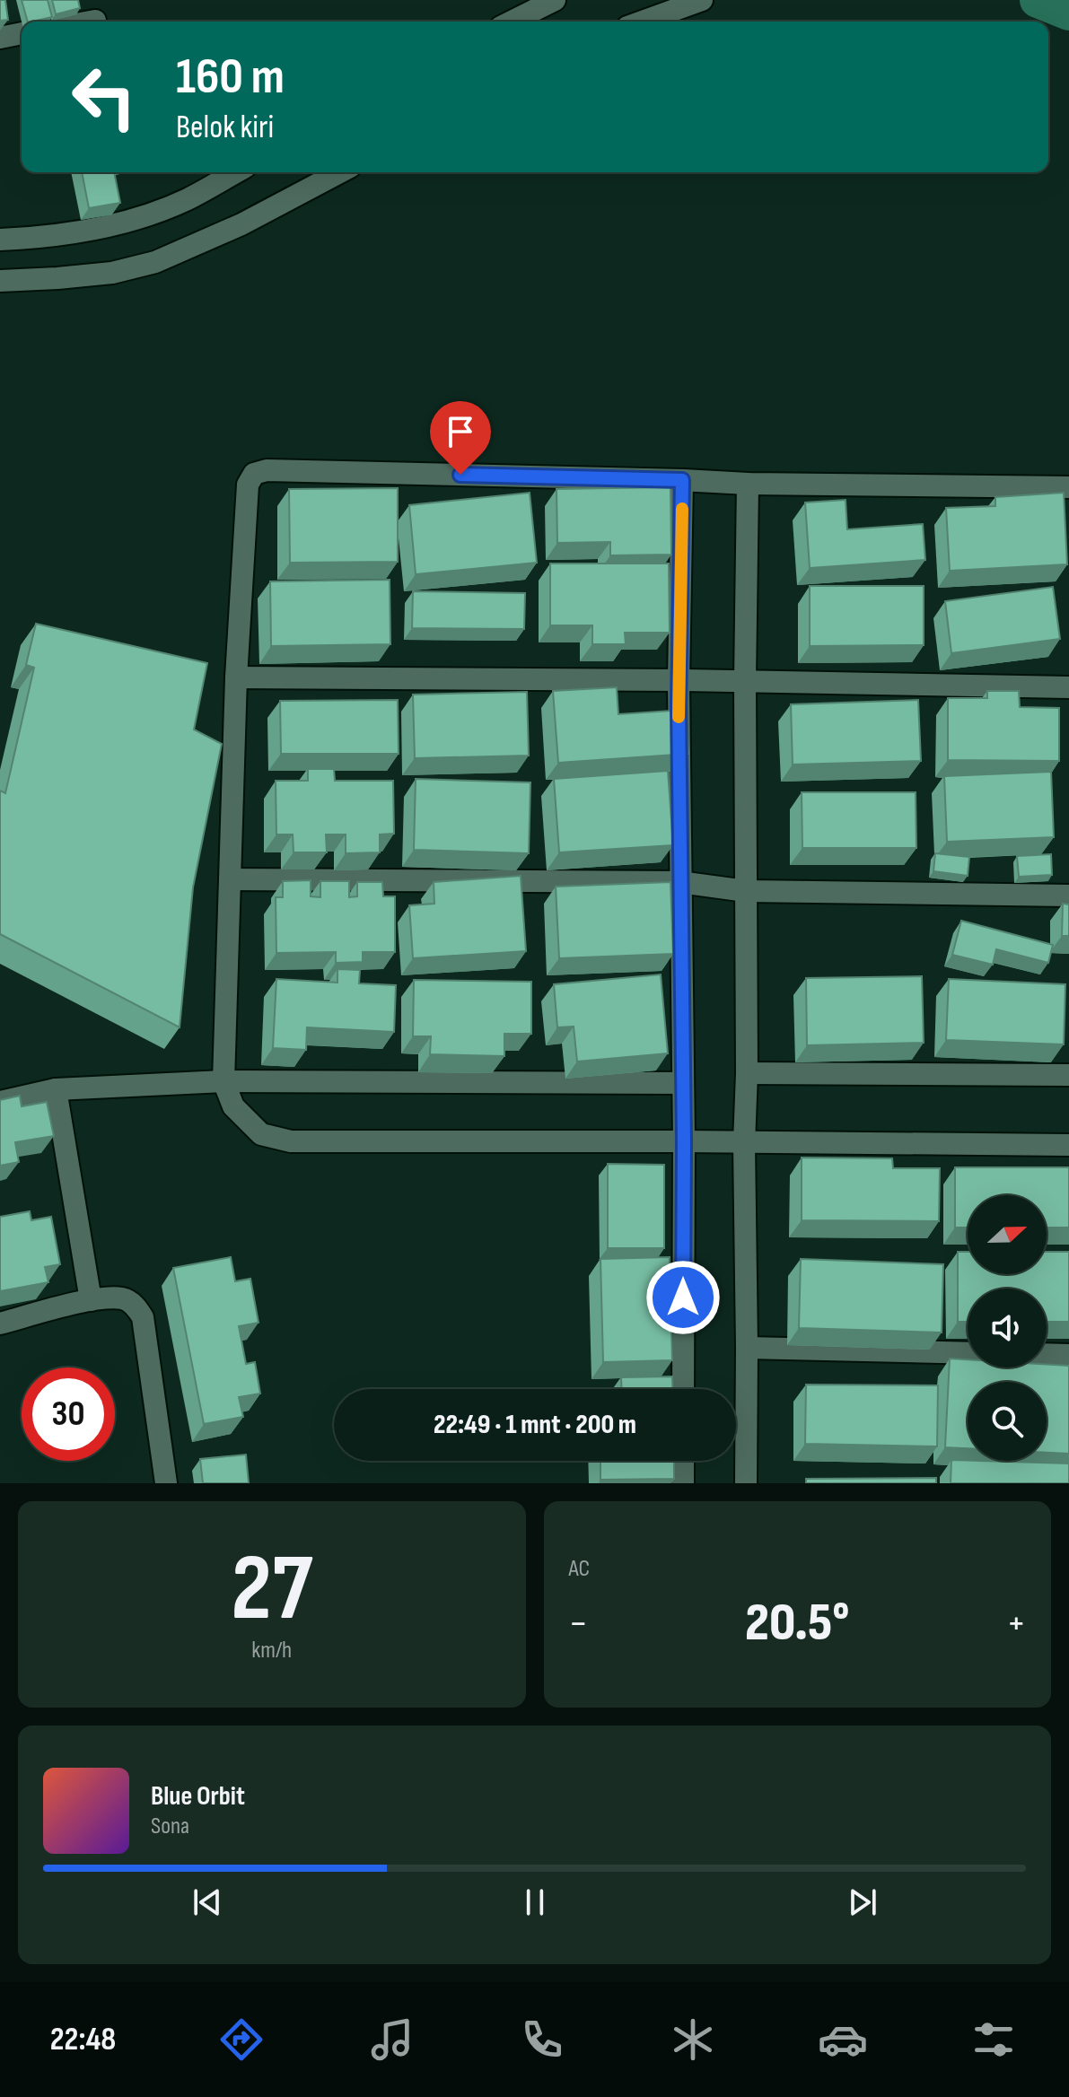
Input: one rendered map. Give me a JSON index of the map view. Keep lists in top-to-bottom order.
{
  "north": "right",
  "page": {
    "turn": ["160 m", "Belok kiri"],
    "limit": "30",
    "trip": "22:49 · 1 mnt · 200 m",
    "tile": [
      ["27", "km/h"],
      "AC"
    ],
    "heat": ["−", "20.5°", "+"],
    "song": ["Blue Orbit", "Sona"],
    "tabs": "22:48"
  }
}
